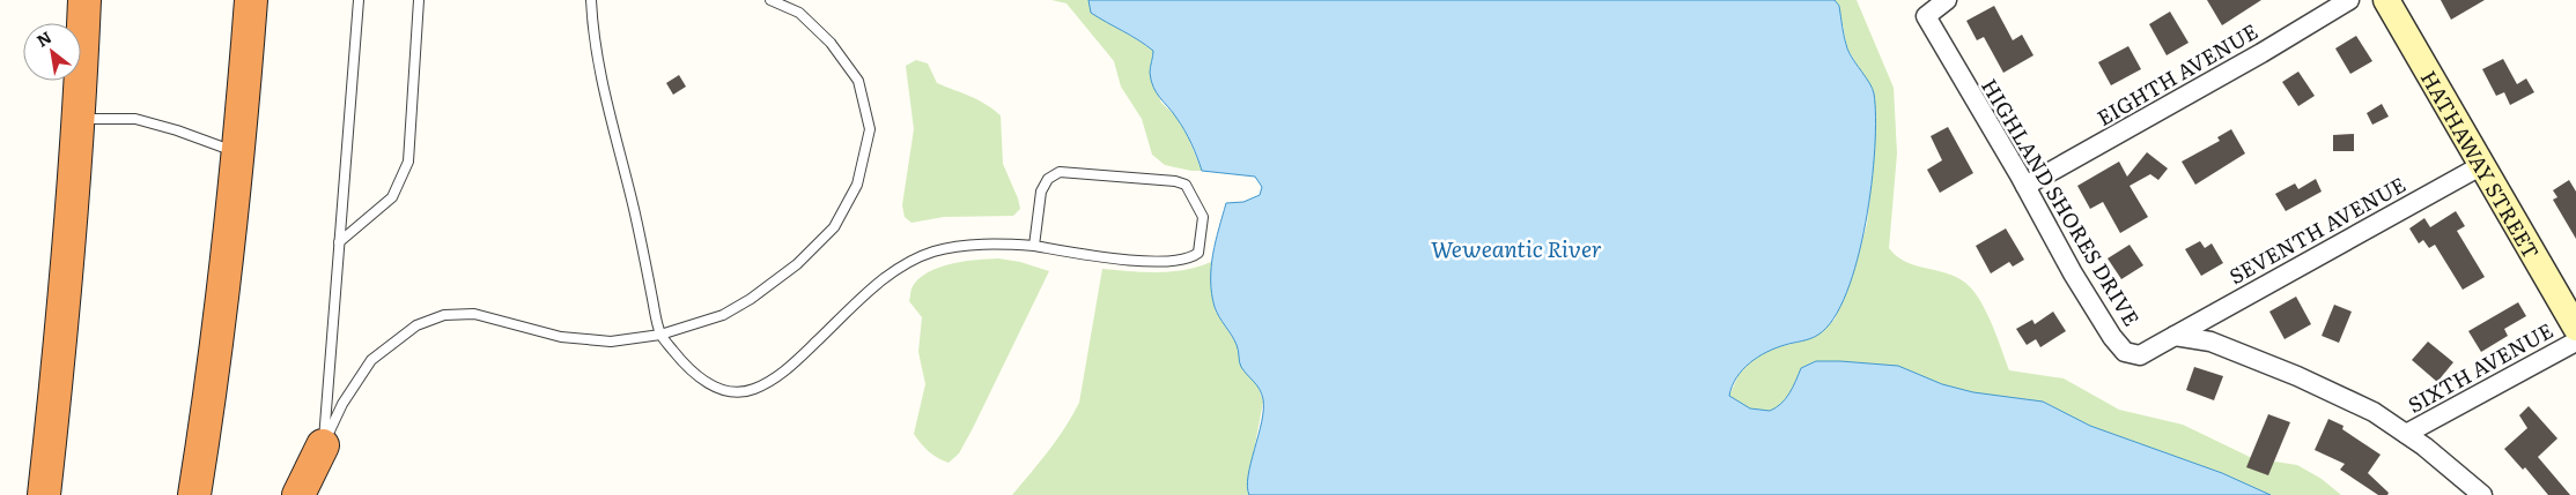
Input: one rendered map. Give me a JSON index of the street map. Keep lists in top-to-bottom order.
{
  "streets": {
    "street": [
      "EIGHTH AVENUE",
      "HATHAWAY STREET",
      "HIGHLAND SHORES DRIVE",
      "SEVENTH AVENUE",
      "SIXTH AVENUE"
    ]
  },
  "crossings": [
    ["EIGHTH AVENUE", "HIGHLAND SHORES DRIVE"],
    ["HATHAWAY STREET", "SEVENTH AVENUE"],
    ["HIGHLAND SHORES DRIVE", "SEVENTH AVENUE"]
  ],
  "water": ["Weweantic River"],
  "north": "top left"
}
